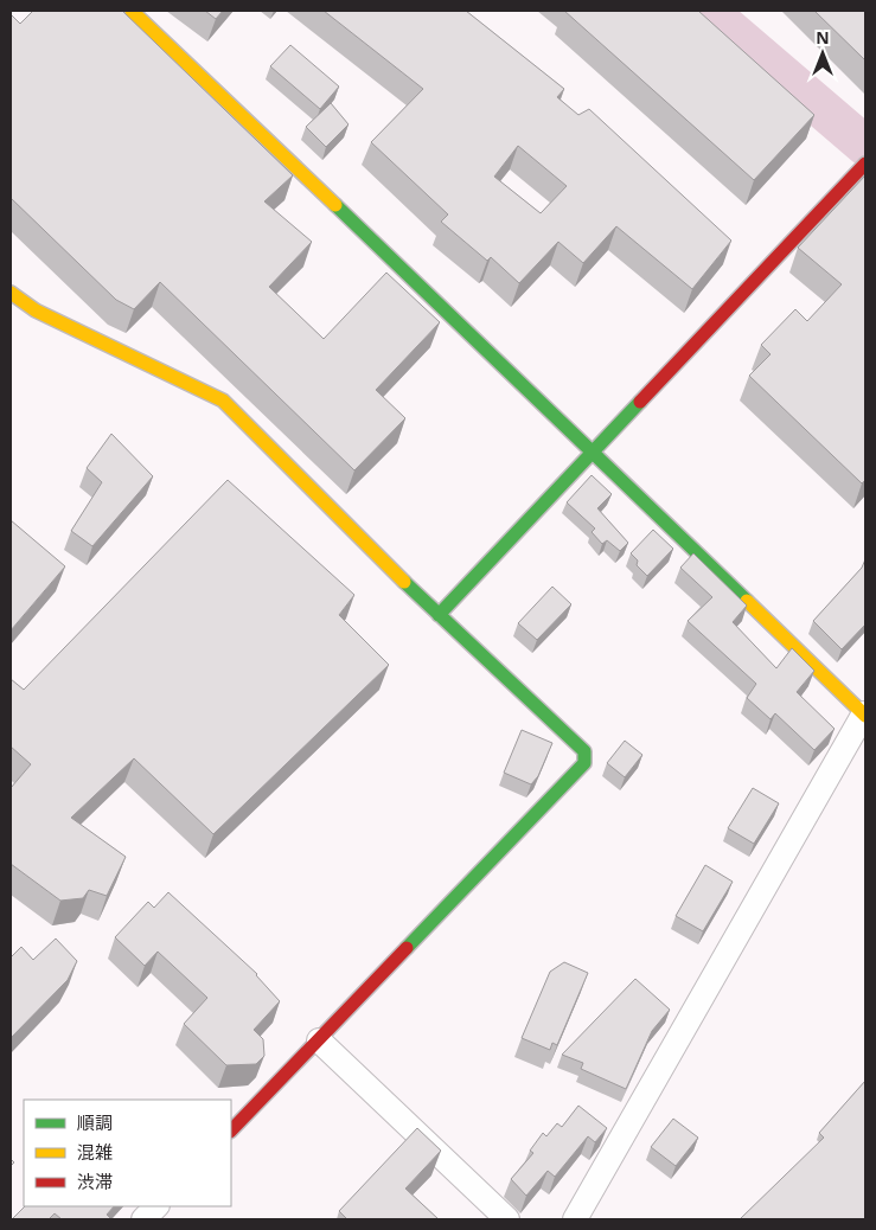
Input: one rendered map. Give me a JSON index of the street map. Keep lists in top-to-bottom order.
{
  "legend": ["順調", "混雑", "渋滞"],
  "north": "top"
}
